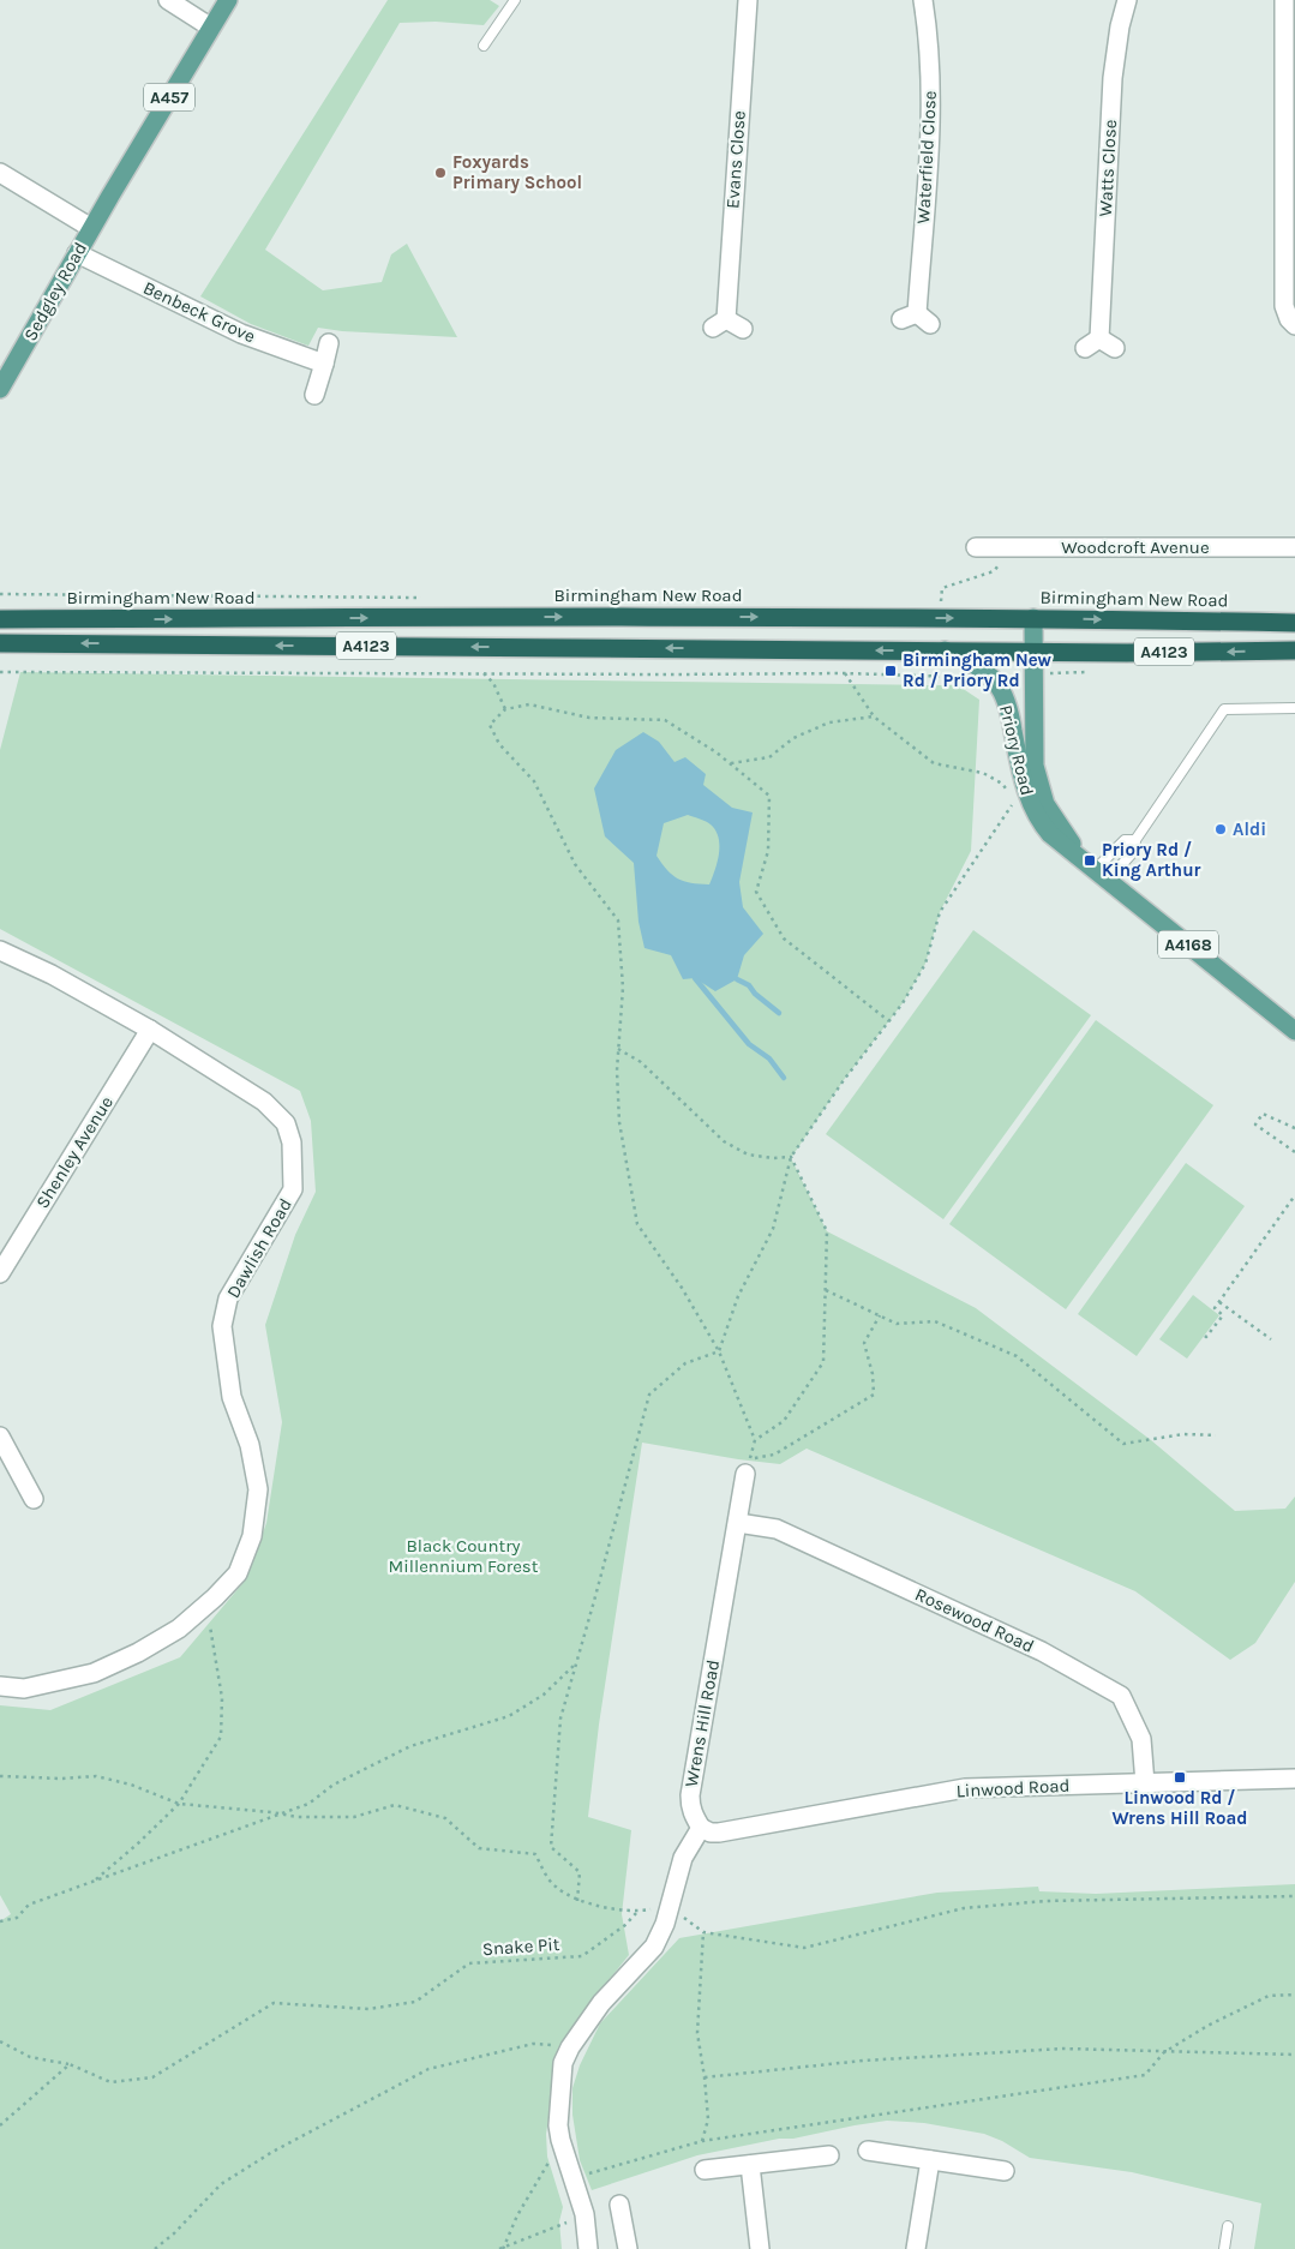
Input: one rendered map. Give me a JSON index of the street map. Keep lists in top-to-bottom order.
{
  "streets": {
    "highway": ["Birmingham New Road", "A4123"],
    "main road": [
      "A457",
      "Sedgley Road",
      "Priory Road",
      "A4168"
    ],
    "street": [
      "Waterfield Close",
      "Evans Close",
      "Watts Close",
      "Benbeck Grove",
      "Woodcroft Avenue",
      "Shenley Avenue",
      "Dawlish Road",
      "Rosewood Road",
      "Wrens Hill Road",
      "Linwood Road"
    ],
    "path": ["Snake Pit"]
  },
  "crossings": [
    ["A457", "Sedgley Road"],
    ["Sedgley Road", "Benbeck Grove"],
    ["Birmingham New Road", "Priory Road"],
    ["A4123", "Priory Road"],
    ["Shenley Avenue", "Dawlish Road"],
    ["Rosewood Road", "Wrens Hill Road"],
    ["Rosewood Road", "Linwood Road"],
    ["Wrens Hill Road", "Linwood Road"]
  ],
  "parks": ["Black Country Millennium Forest"],
  "places": {
    "other": ["Foxyards Primary School", "Aldi"],
    "transit": ["Birmingham New Rd / Priory Rd", "Priory Rd / King Arthur", "Linwood Rd / Wrens Hill Road"]
  }
}
